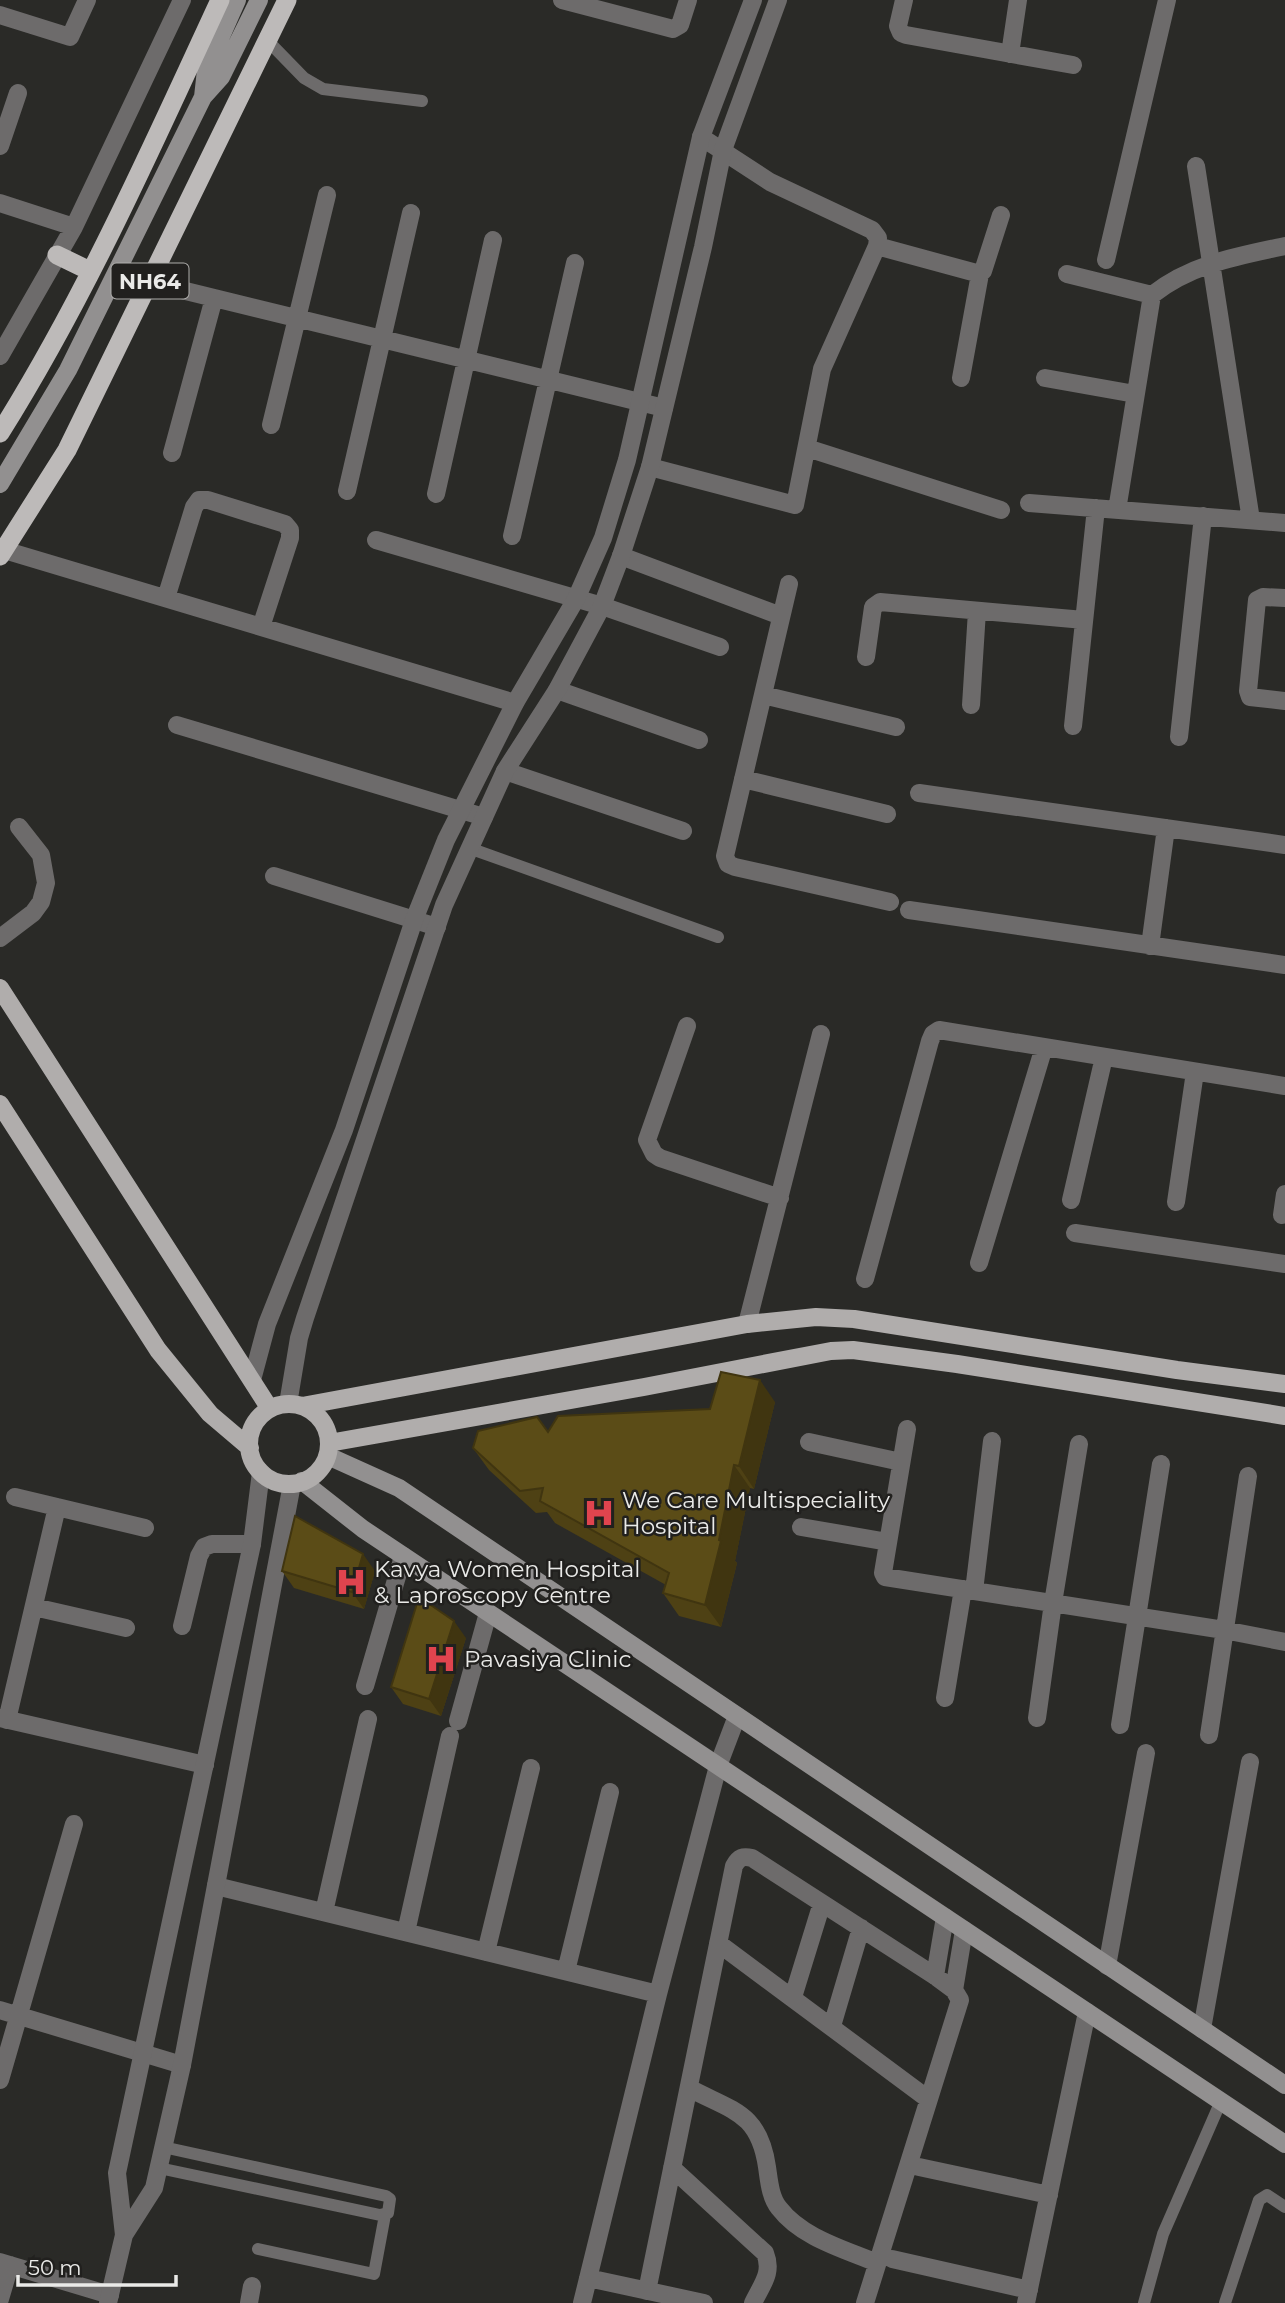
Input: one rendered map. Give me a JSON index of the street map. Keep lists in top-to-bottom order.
{
  "streets": {
    "highway": ["NH64"]
  },
  "places": {
    "hospital": ["We Care Multispeciality Hospital", "Kavya Women Hospital & Laproscopy Centre", "Pavasiya Clinic"]
  },
  "scale_bar": "50 m"
}
